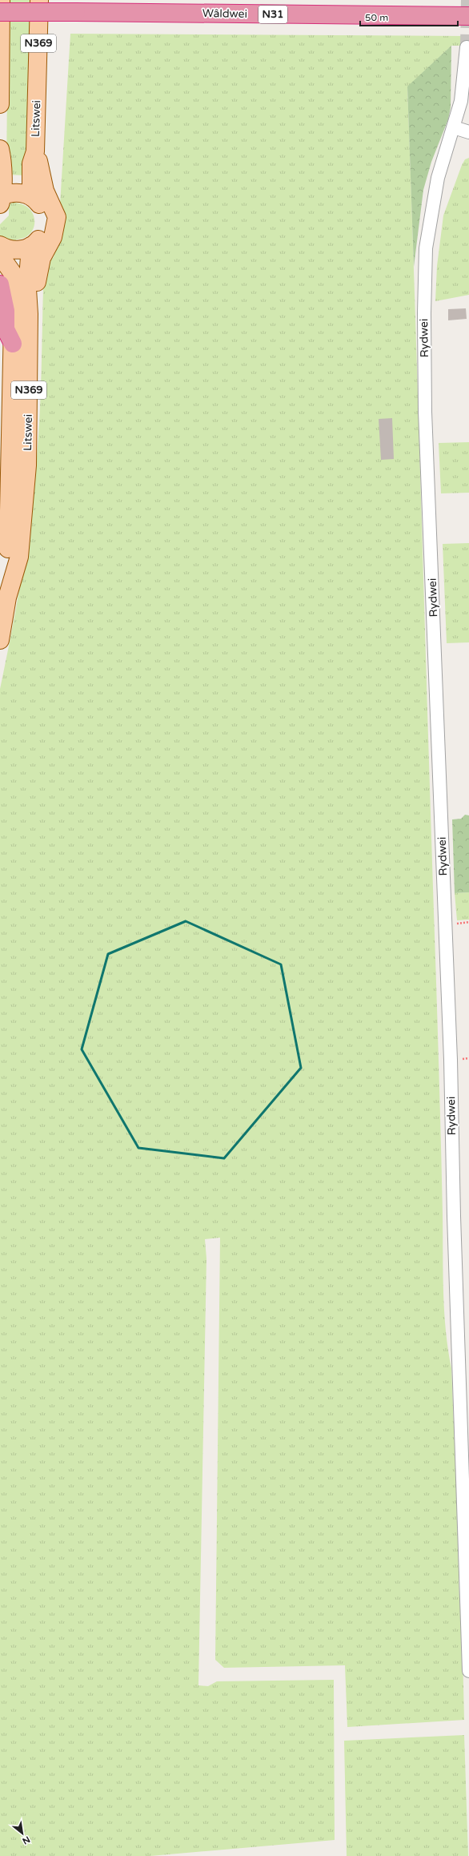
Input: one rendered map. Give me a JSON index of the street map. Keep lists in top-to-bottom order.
{
  "streets": {
    "highway": ["Wâldwei", "N31"],
    "main road": ["N369", "Litswei"],
    "street": ["Rydwei"]
  },
  "crossings": [
    ["N369", "Litswei"]
  ],
  "scale_bar": "50 m",
  "north": "bottom right"
}
